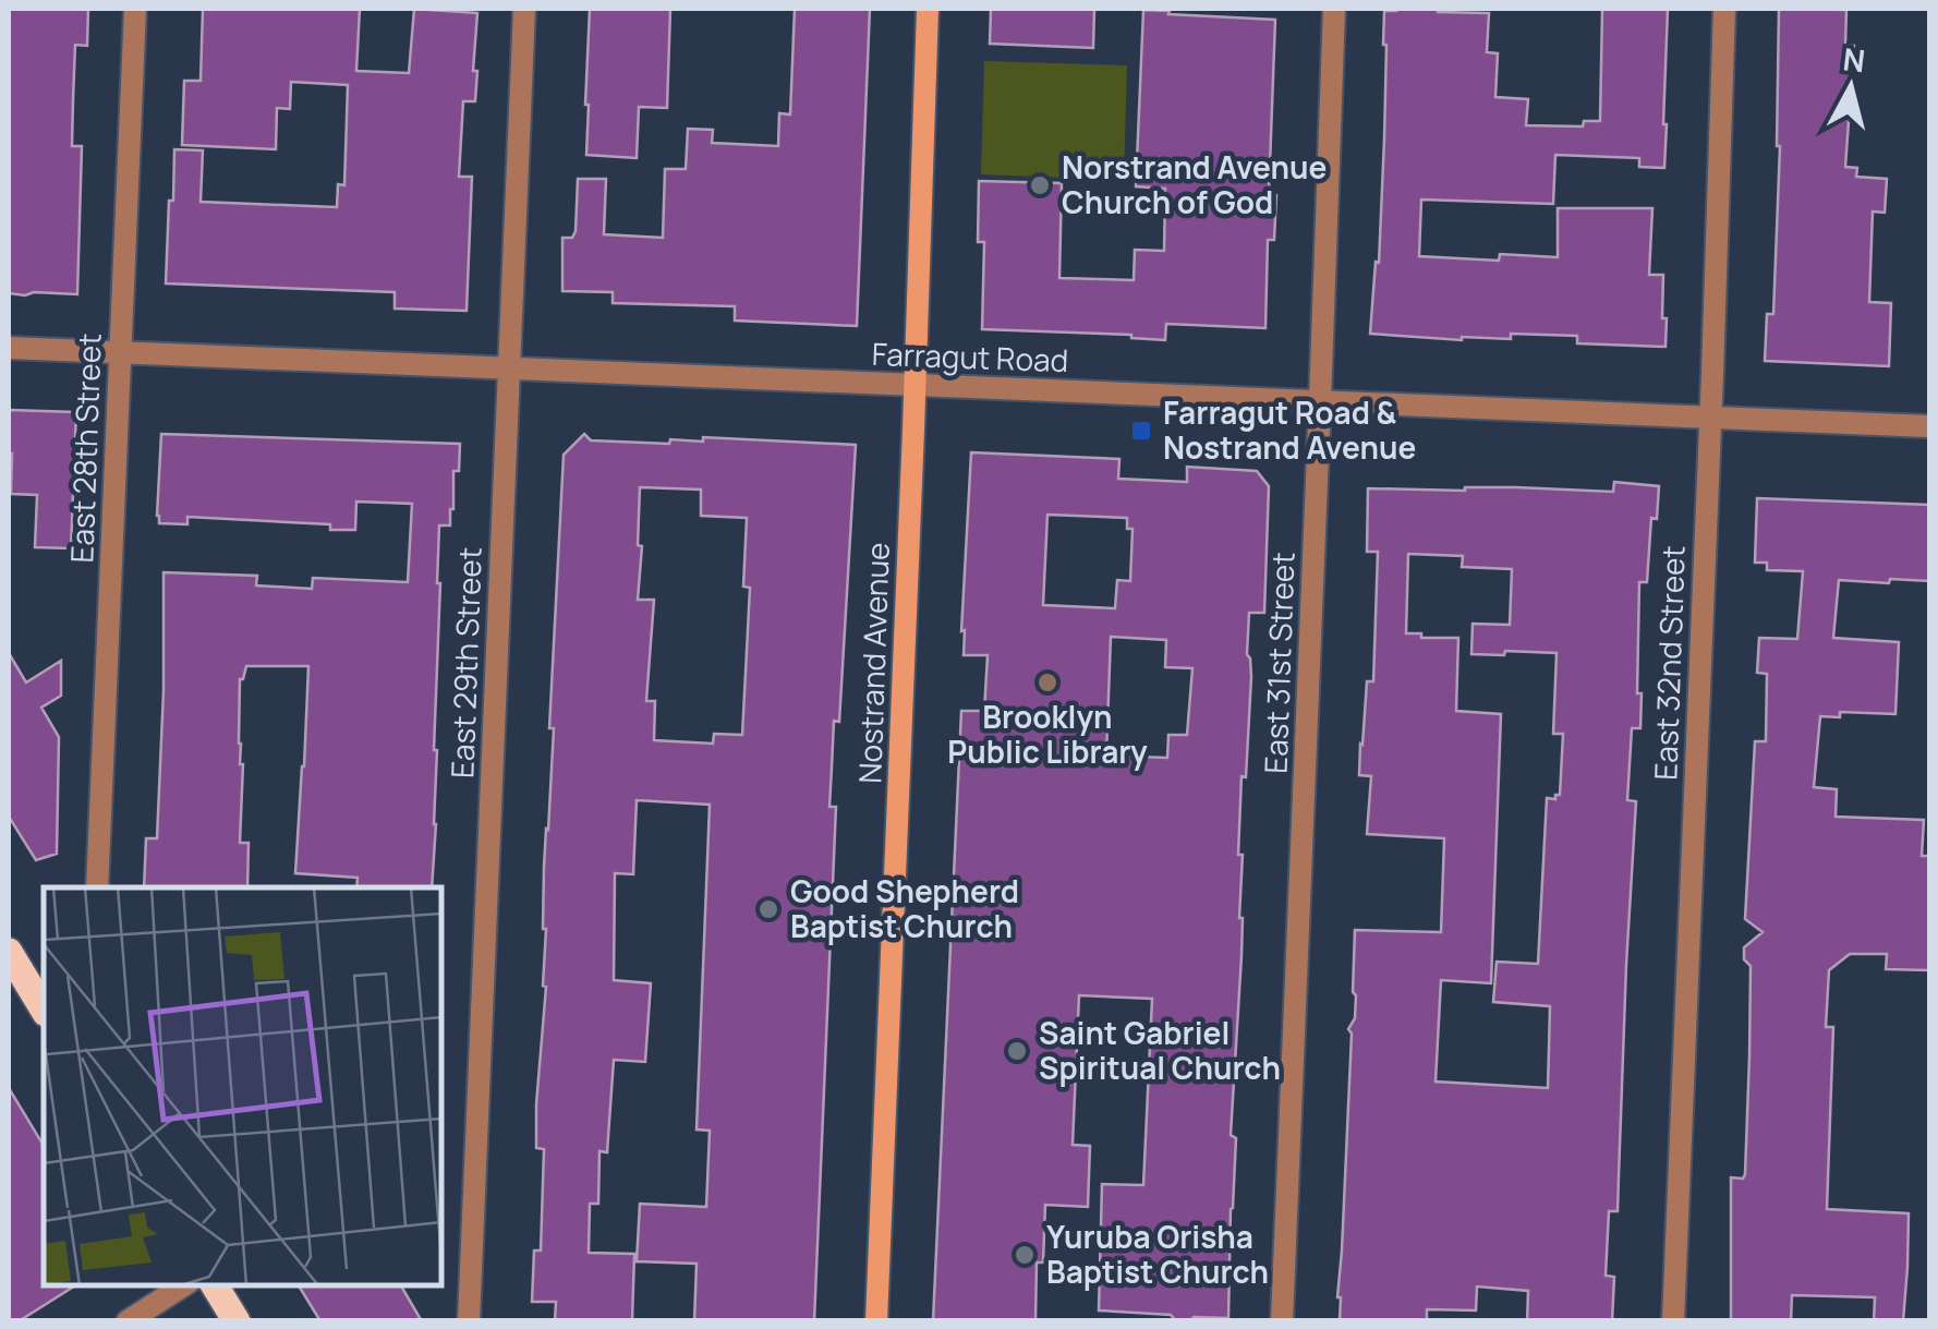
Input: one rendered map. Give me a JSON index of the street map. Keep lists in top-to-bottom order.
{
  "streets": {
    "main road": ["Nostrand Avenue"],
    "street": [
      "Farragut Road",
      "East 28th Street",
      "East 29th Street",
      "East 31st Street",
      "East 32nd Street"
    ]
  },
  "crossings": [
    ["Farragut Road", "East 28th Street"],
    ["Farragut Road", "East 29th Street"],
    ["Farragut Road", "Nostrand Avenue"],
    ["Farragut Road", "East 31st Street"],
    ["Farragut Road", "East 32nd Street"]
  ],
  "places": {
    "other": [
      "Norstrand Avenue Church of God",
      "Brooklyn Public Library",
      "Good Shepherd Baptist Church",
      "Saint Gabriel Spiritual Church",
      "Yuruba Orisha Baptist Church"
    ],
    "transit": ["Farragut Road & Nostrand Avenue"]
  },
  "north": "top"
}
